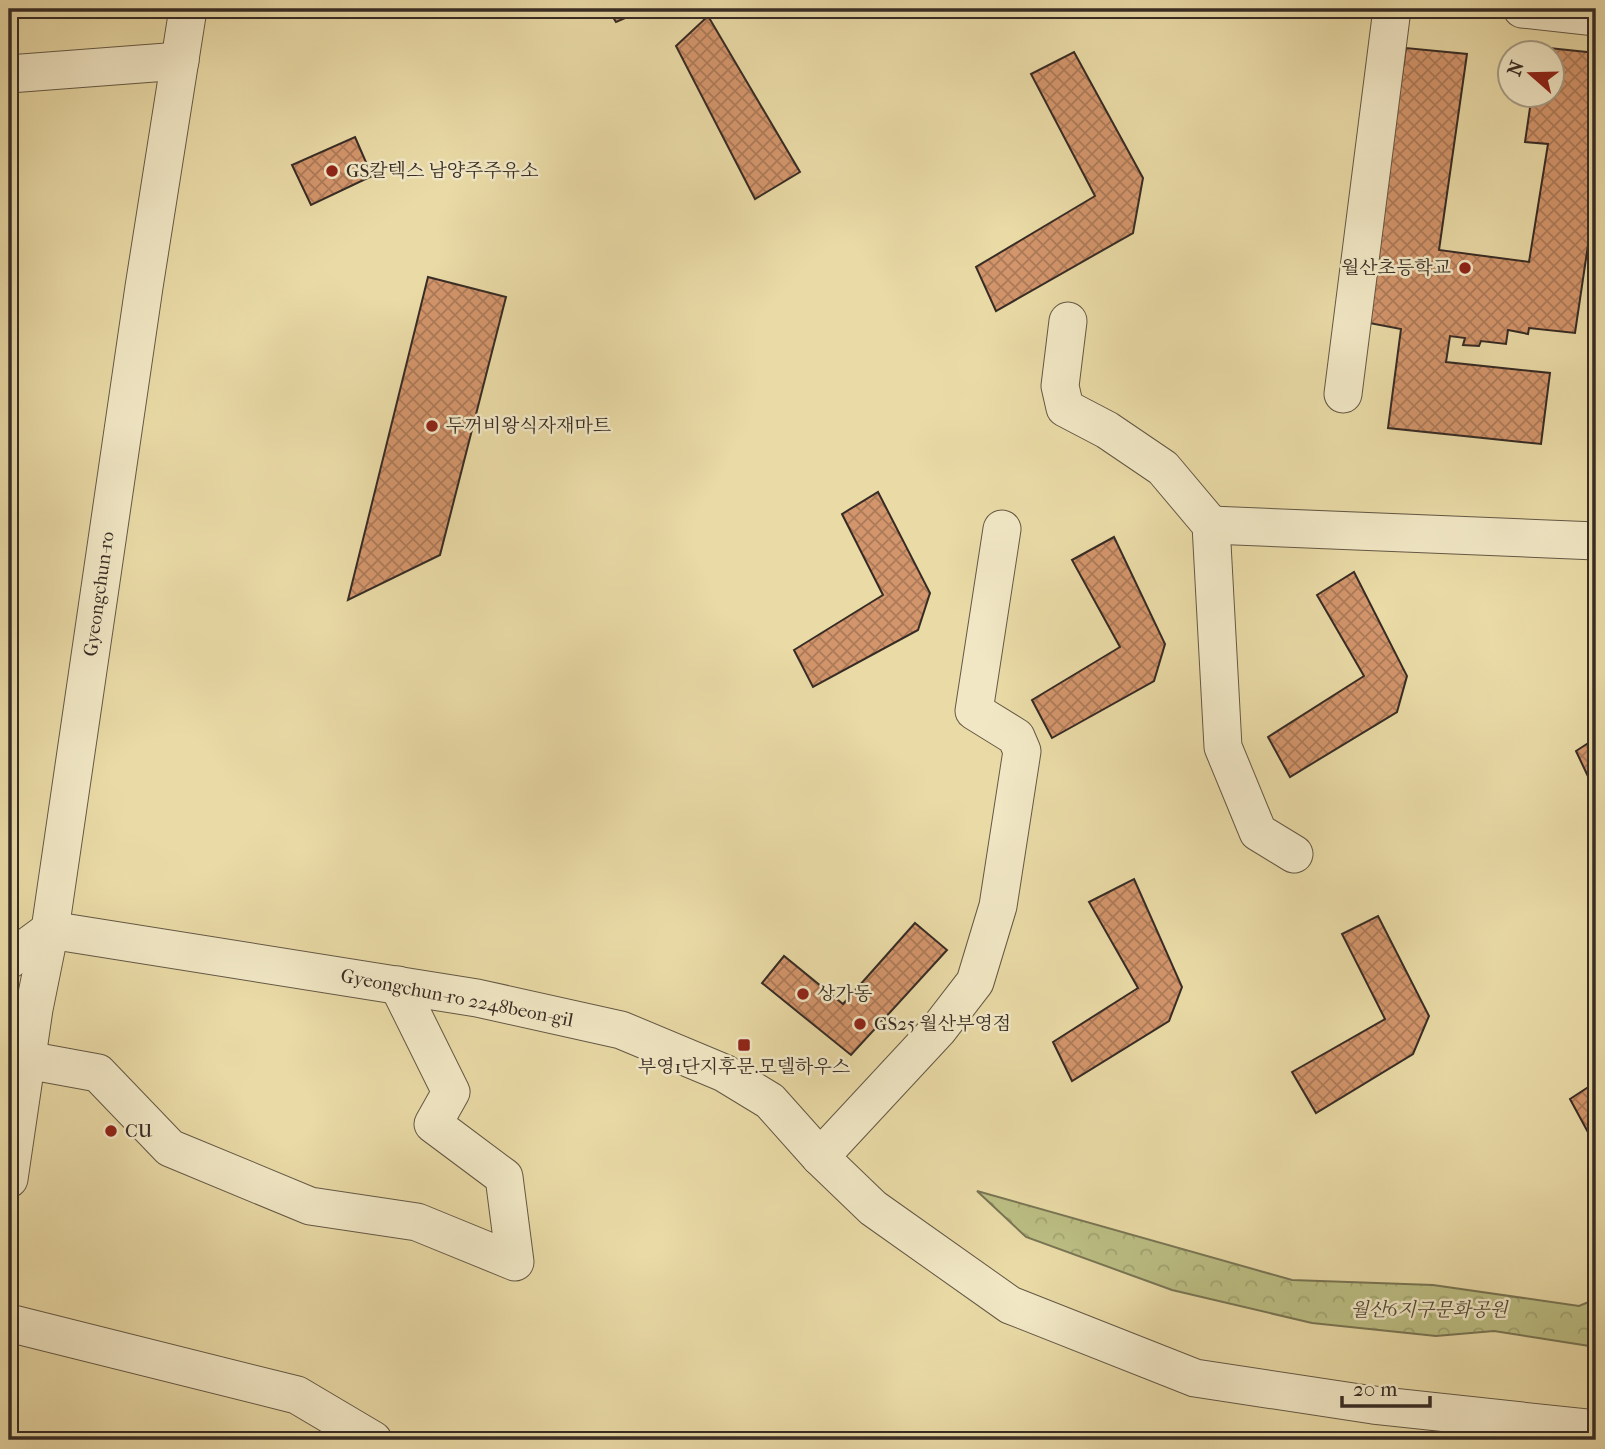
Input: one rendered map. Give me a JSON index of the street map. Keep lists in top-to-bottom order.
{
  "streets": {
    "street": ["Gyeongchun-ro", "Gyeongchun-ro 2248beon-gil"]
  },
  "crossings": [
    ["Gyeongchun-ro", "Gyeongchun-ro 2248beon-gil"]
  ],
  "parks": ["월산6지구문화공원"],
  "places": {
    "other": [
      "GS칼텍스 남양주주유소",
      "월산초등학교",
      "두꺼비왕식자재마트",
      "상가동",
      "GS25 월산부영점",
      "CU"
    ],
    "transit": ["부영1단지후문.모델하우스"]
  },
  "scale_bar": "20 m",
  "north": "left"
}
